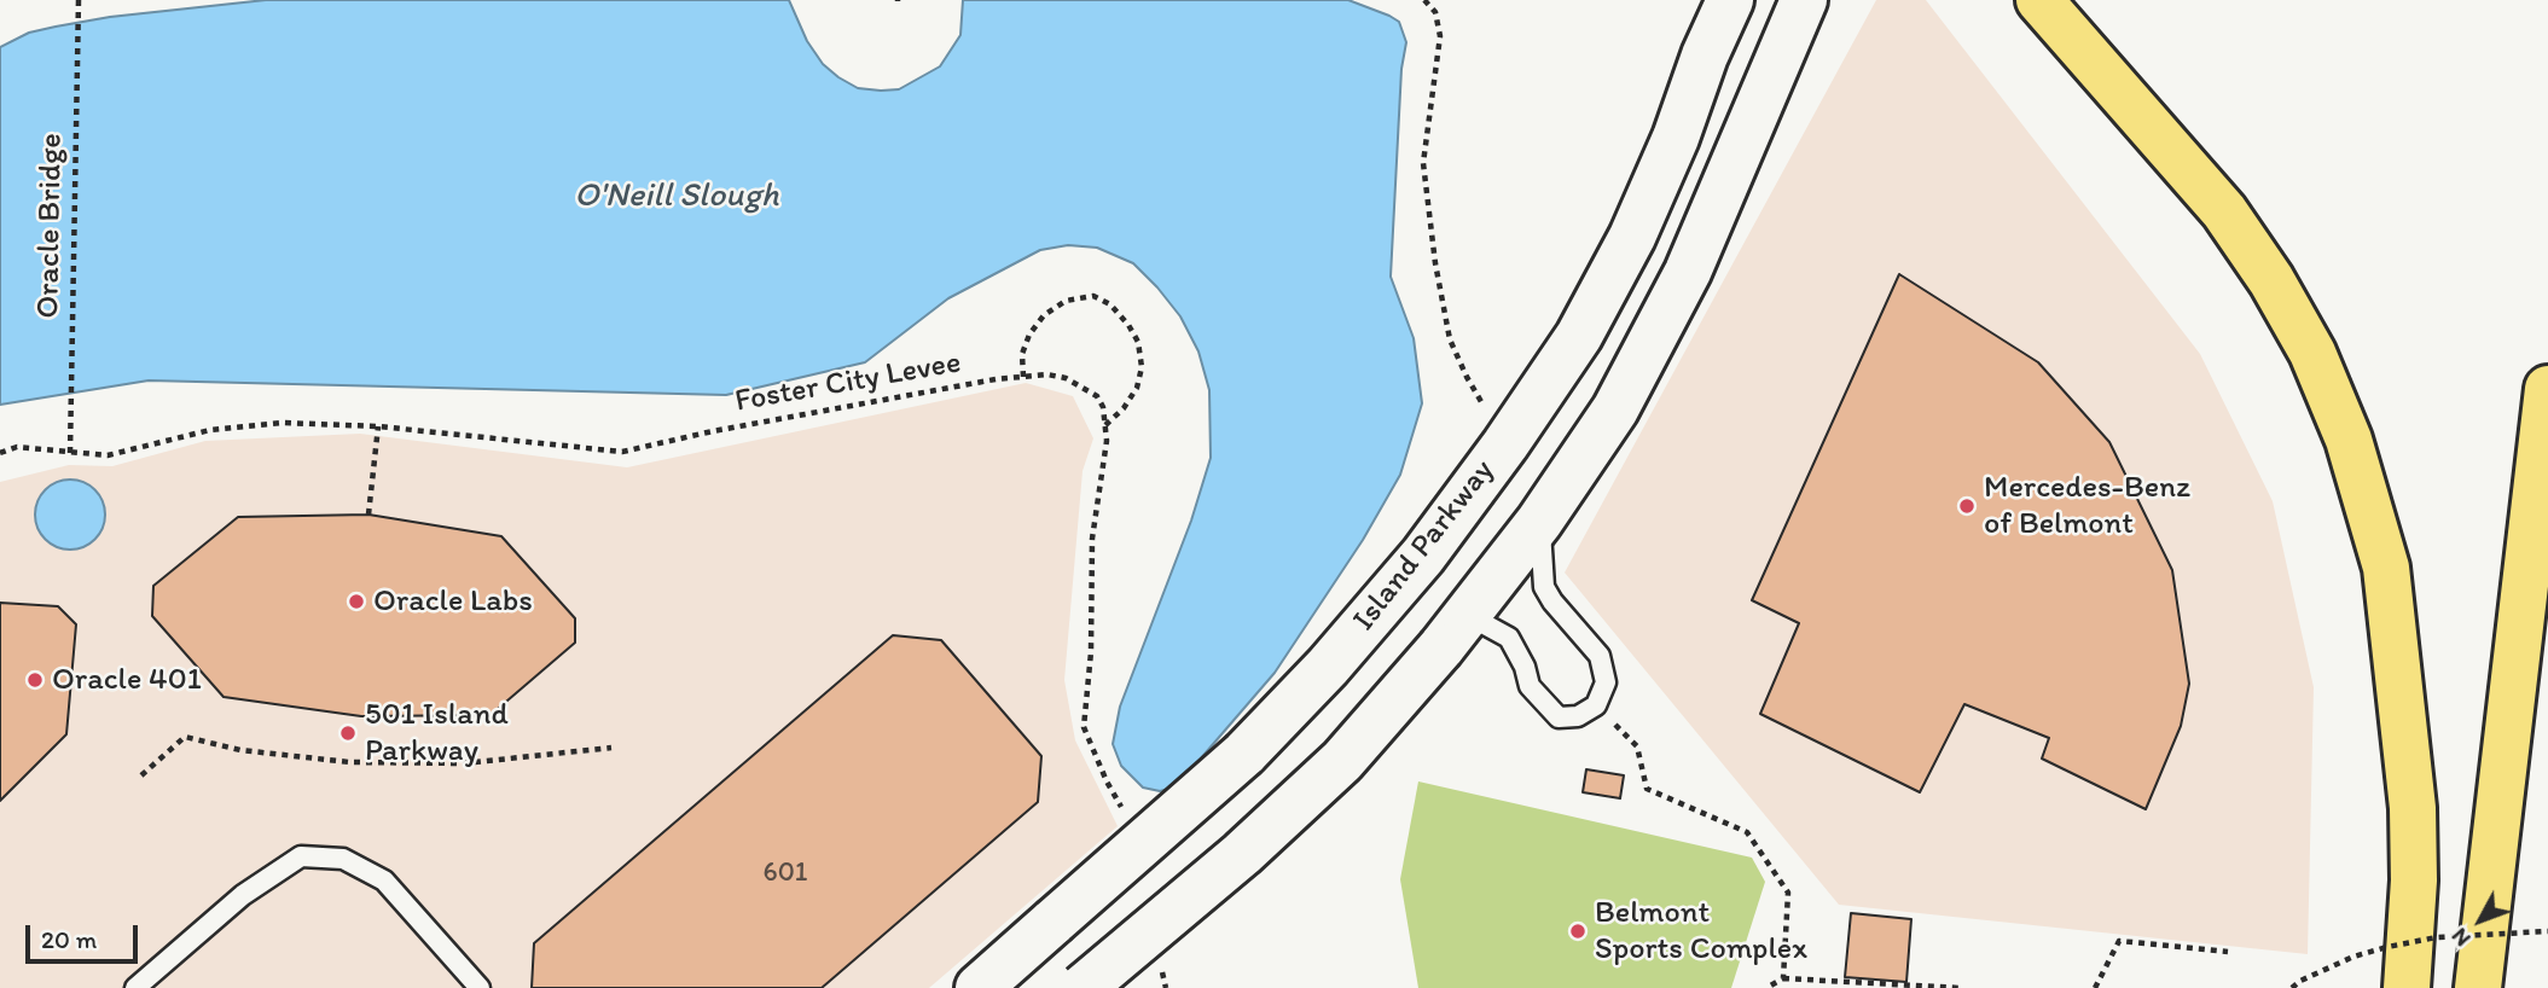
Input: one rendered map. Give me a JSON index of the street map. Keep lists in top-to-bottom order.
{
  "streets": {
    "street": ["Island Parkway"],
    "path": ["Oracle Bridge", "Foster City Levee"]
  },
  "crossings": [
    ["Oracle Bridge", "Foster City Levee"]
  ],
  "water": ["O'Neill Slough"],
  "places": [
    "Mercedes-Benz of Belmont",
    "Oracle Labs",
    "Oracle 401",
    "501 Island Parkway",
    "Belmont Sports Complex"
  ],
  "house_numbers": ["601"],
  "scale_bar": "20 m",
  "north": "bottom left"
}
